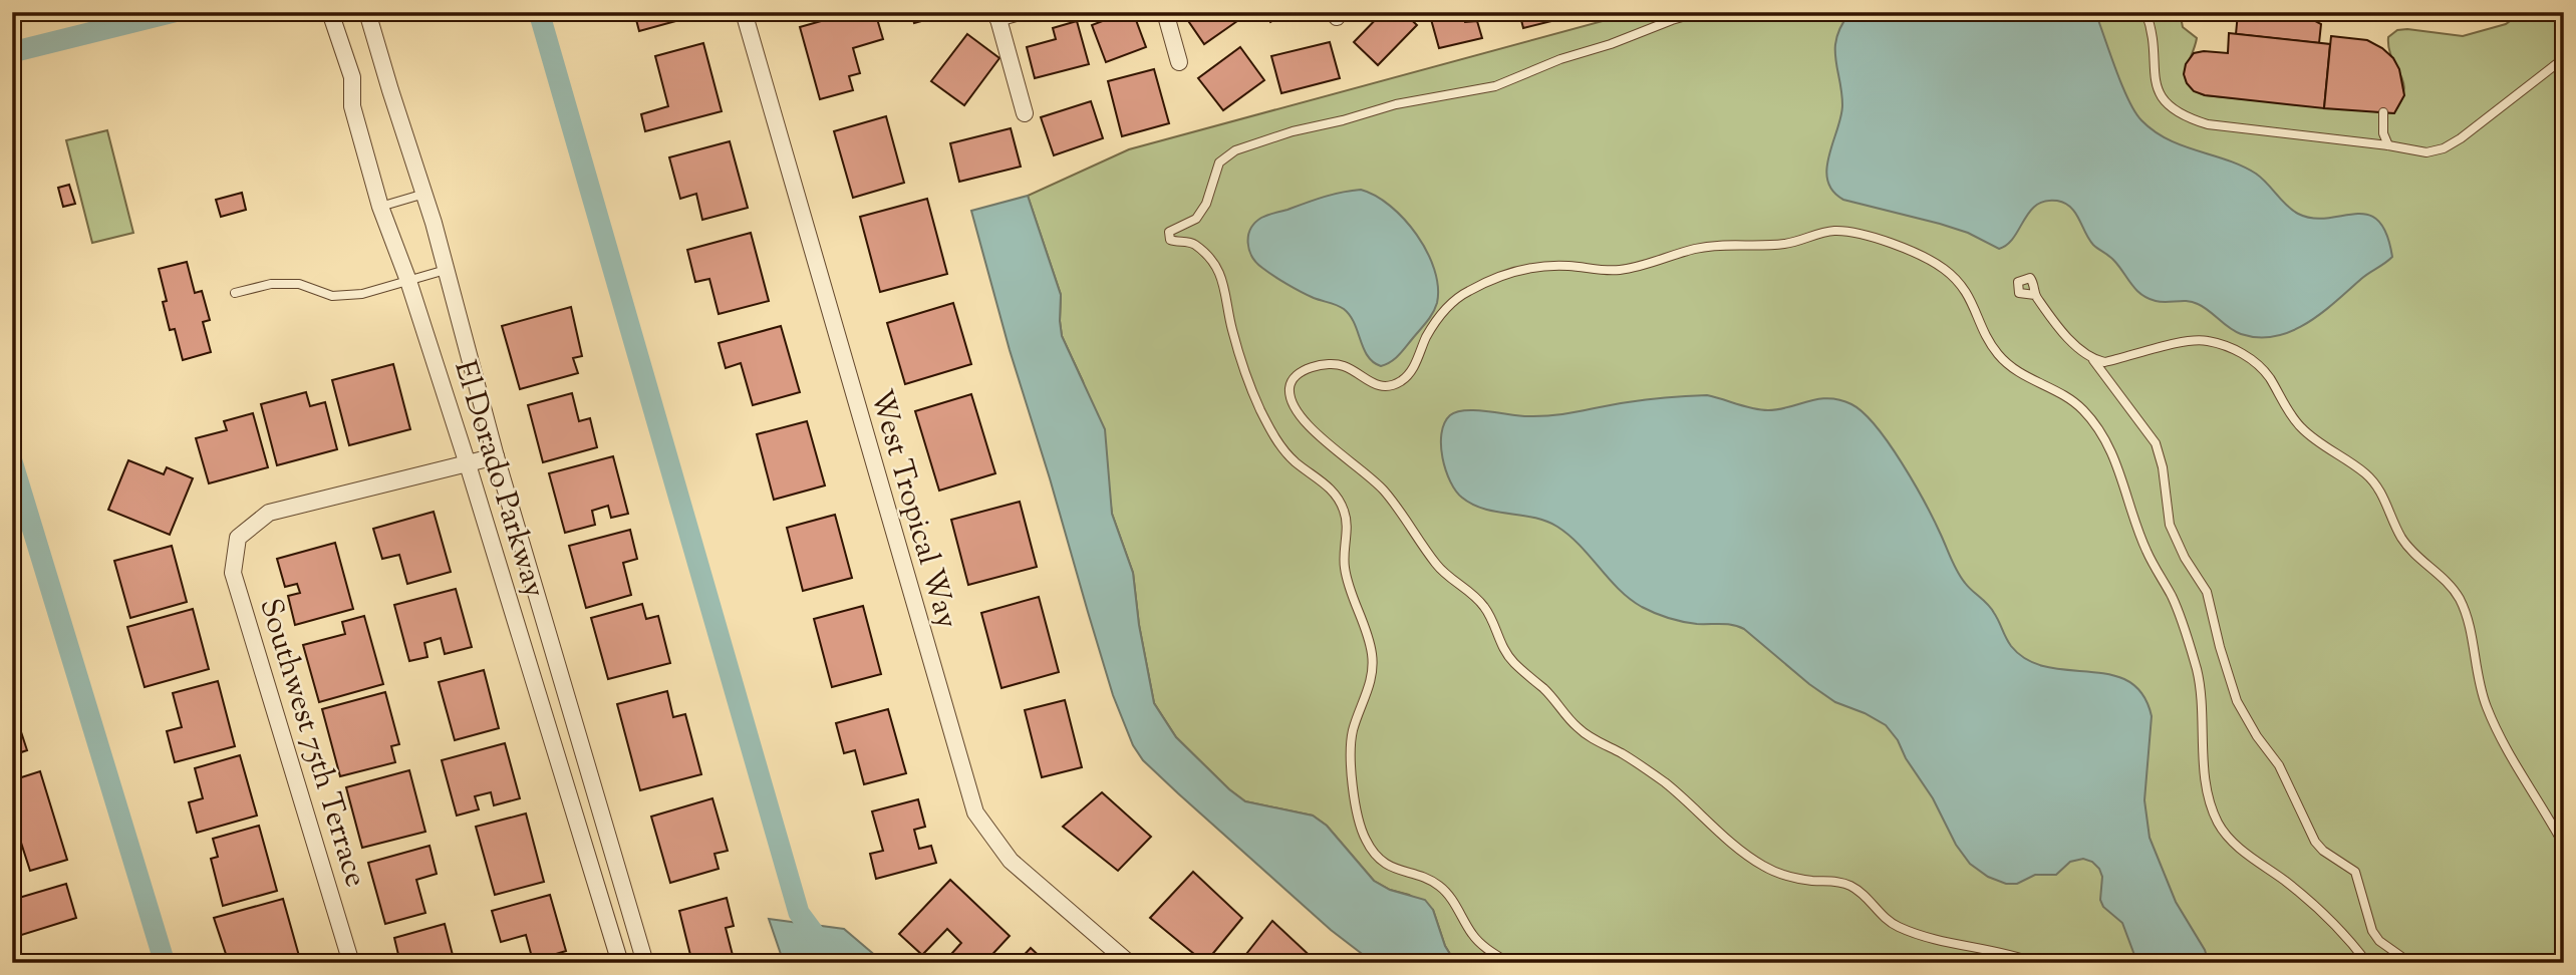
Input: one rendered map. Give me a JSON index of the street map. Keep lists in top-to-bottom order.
{
  "streets": {
    "street": ["El Dorado Parkway", "West Tropical Way", "Southwest 75th Terrace"]
  },
  "crossings": [
    ["El Dorado Parkway", "Southwest 75th Terrace"]
  ]
}
